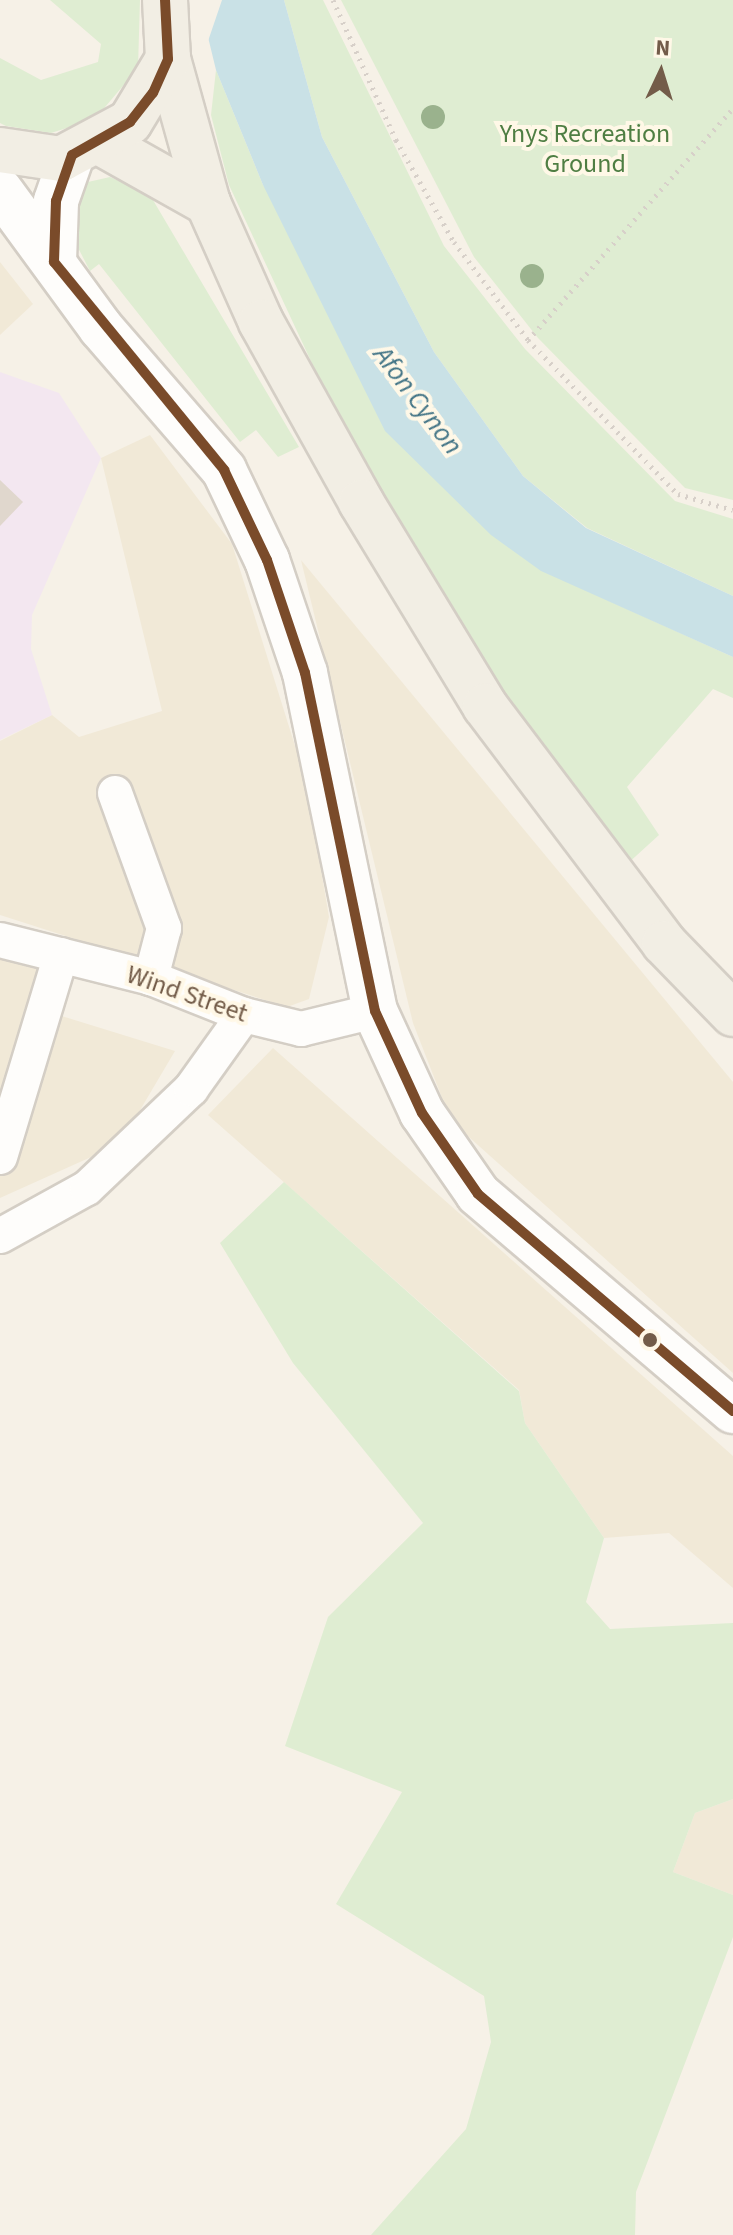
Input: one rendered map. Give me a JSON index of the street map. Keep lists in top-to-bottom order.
{
  "streets": {
    "street": ["Wind Street"]
  },
  "water": ["Afon Cynon"],
  "parks": ["Ynys Recreation Ground"],
  "north": "top"
}
